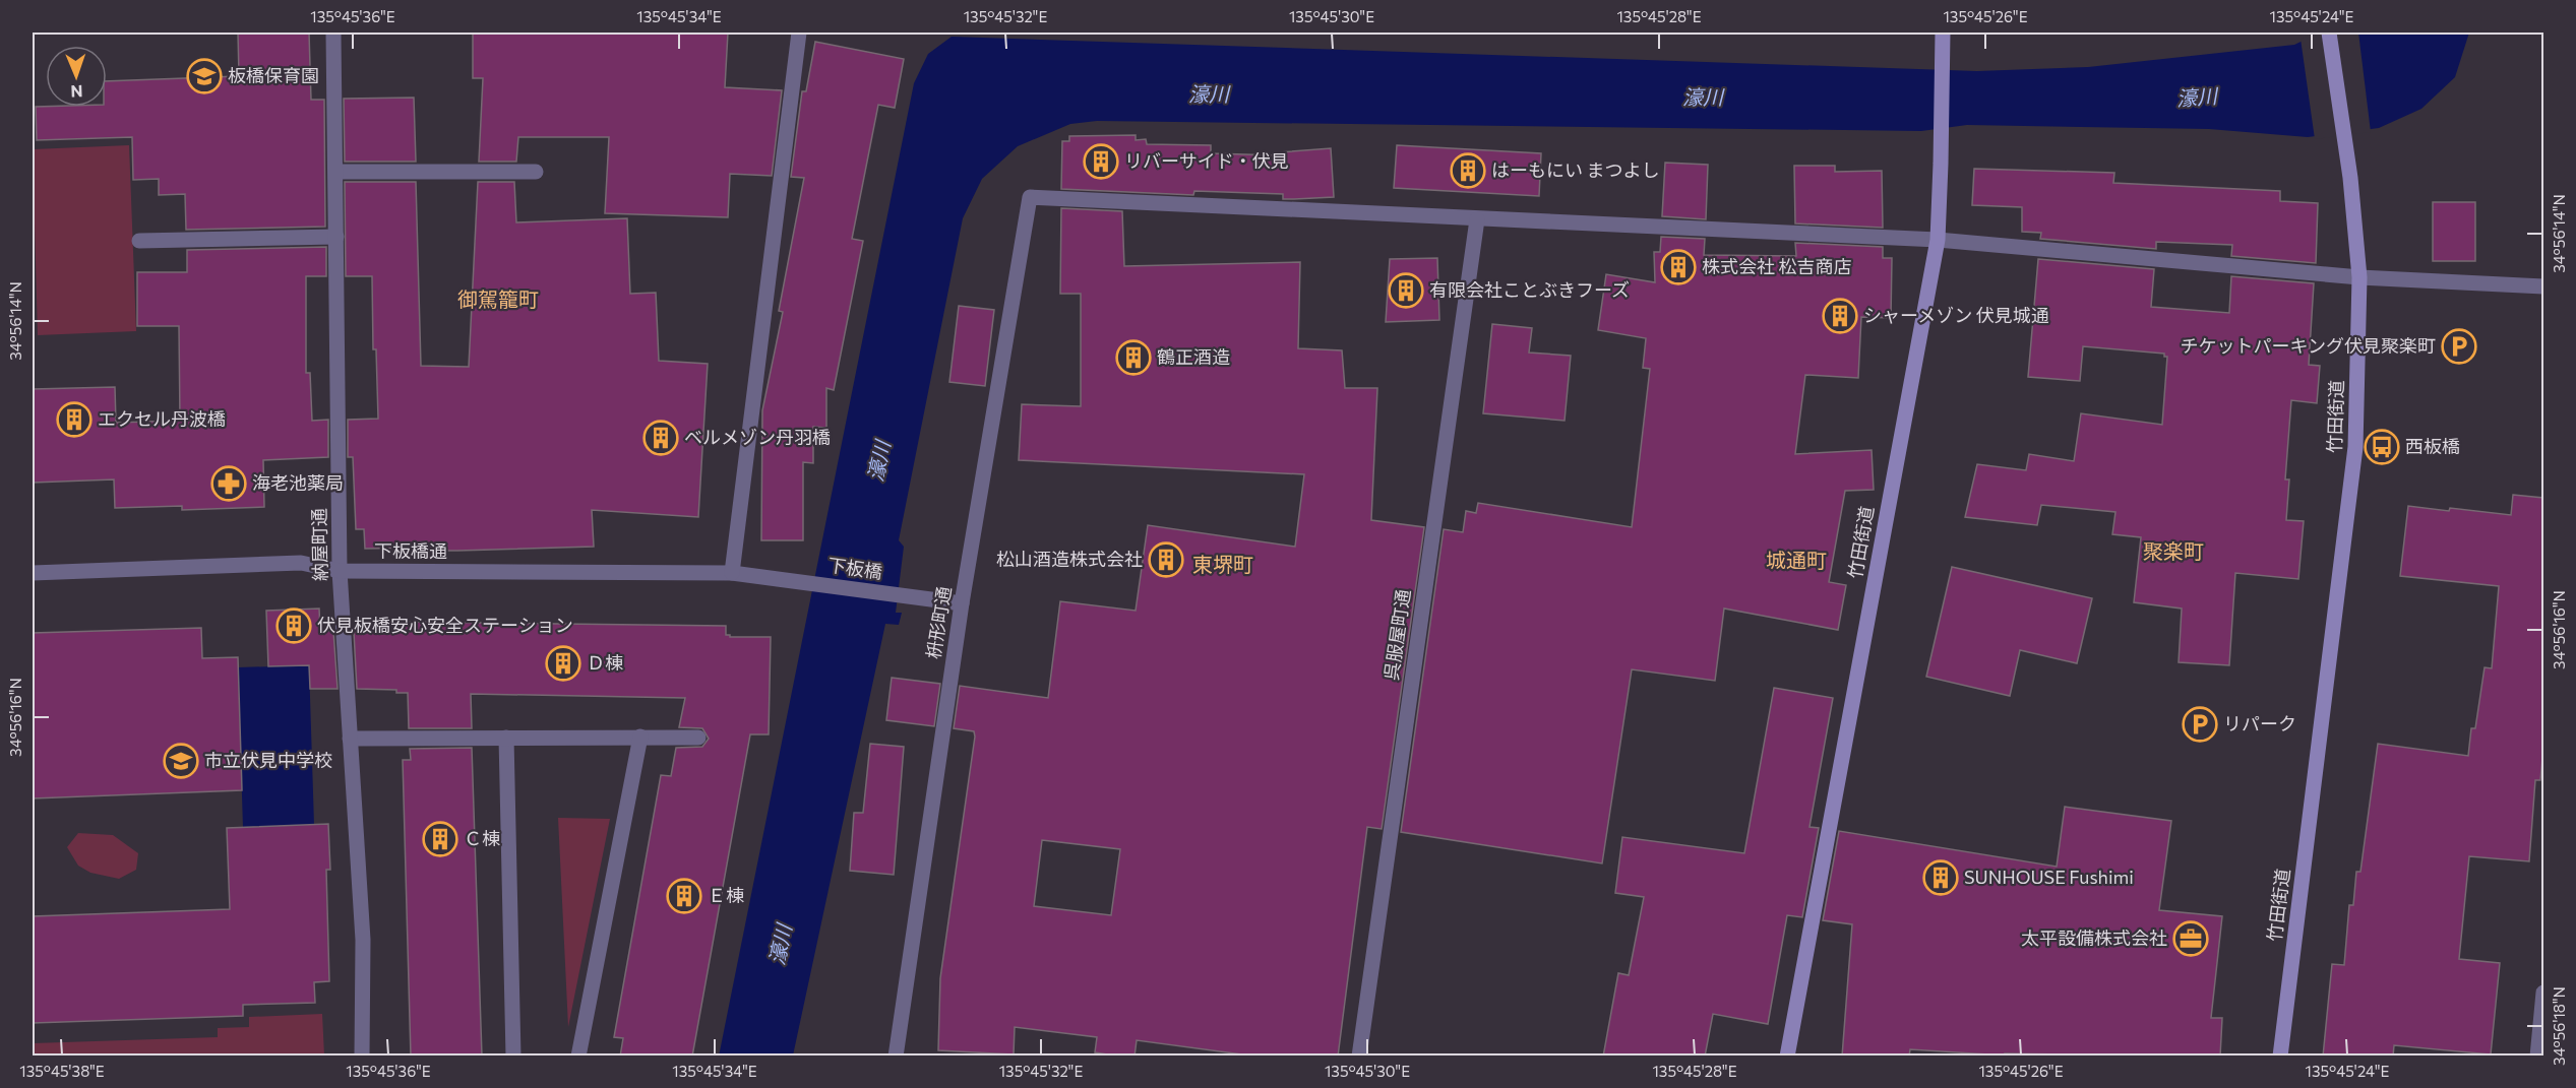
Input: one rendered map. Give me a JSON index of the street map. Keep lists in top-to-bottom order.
{
  "streets": {
    "main road": ["竹田街道"],
    "street": [
      "納屋町通",
      "下板橋通",
      "下板橋",
      "枡形町通",
      "呉服屋町通"
    ]
  },
  "crossings": [
    ["納屋町通", "下板橋通"],
    ["下板橋通", "下板橋"],
    ["下板橋", "枡形町通"],
    ["枡形町通", "呉服屋町通"]
  ],
  "districts": [
    "御駕籠町",
    "聚楽町",
    "城通町",
    "東堺町"
  ],
  "water": ["濠川"],
  "places": {
    "school or university": ["板橋保育園", "市立伏見中学校"],
    "building": [
      "リバーサイド・伏見",
      "はーもにい まつよし",
      "株式会社 松吉商店",
      "有限会社ことぶきフーズ",
      "シャーメゾン 伏見城通",
      "鶴正酒造",
      "エクセル丹波橋",
      "ベルメゾン丹羽橋",
      "松山酒造株式会社",
      "伏見板橋安心安全ステーション",
      "Ｄ棟",
      "Ｃ棟",
      "SUNHOUSE Fushimi",
      "Ｅ棟"
    ],
    "parking": ["チケットパーキング伏見聚楽町", "リパーク"],
    "bus stop": ["西板橋"],
    "pharmacy": ["海老池薬局"],
    "office": ["太平設備株式会社"]
  },
  "north": "bottom",
  "coordinates": [
    "135°45'36\"E",
    "135°45'34\"E",
    "135°45'32\"E",
    "135°45'30\"E",
    "135°45'28\"E",
    "135°45'26\"E",
    "135°45'24\"E",
    "34°56'14\"N",
    "34°56'16\"N",
    "34°56'18\"N",
    "135°45'38\"E"
  ]
}
